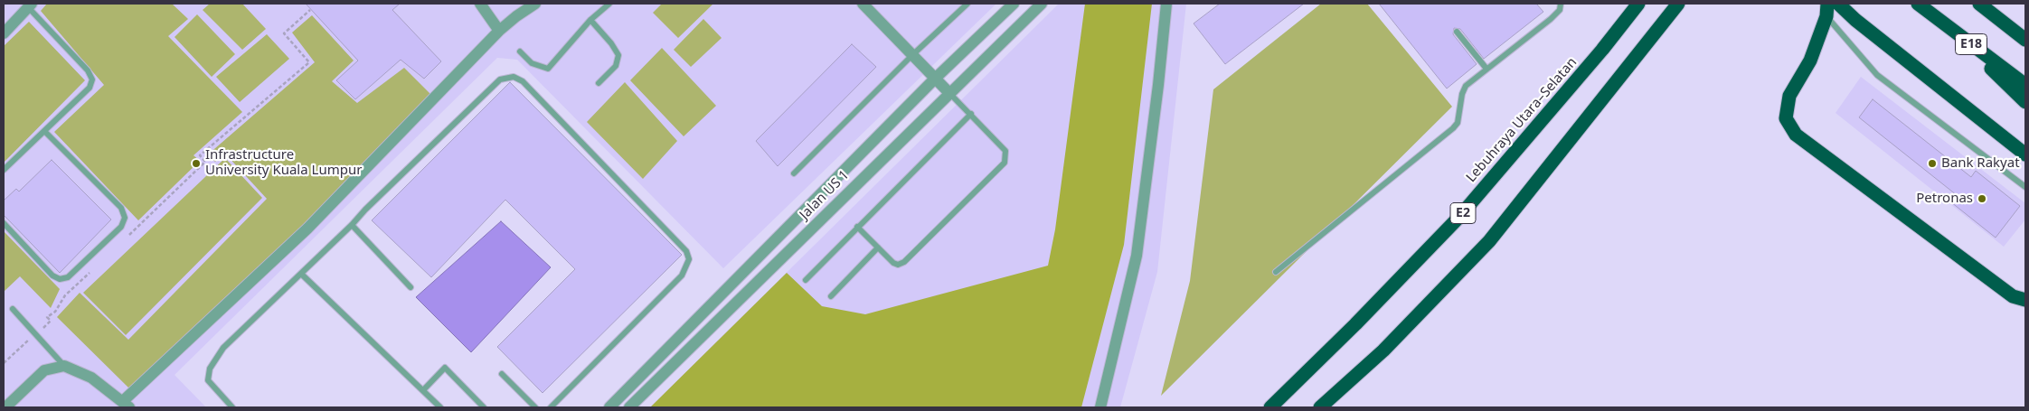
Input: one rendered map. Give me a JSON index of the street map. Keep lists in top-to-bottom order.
{
  "streets": {
    "highway": ["E18", "Lebuhraya Utara–Selatan", "E2"],
    "street": ["Jalan US 1"]
  },
  "places": ["Infrastructure University Kuala Lumpur", "Bank Rakyat", "Petronas"]
}
